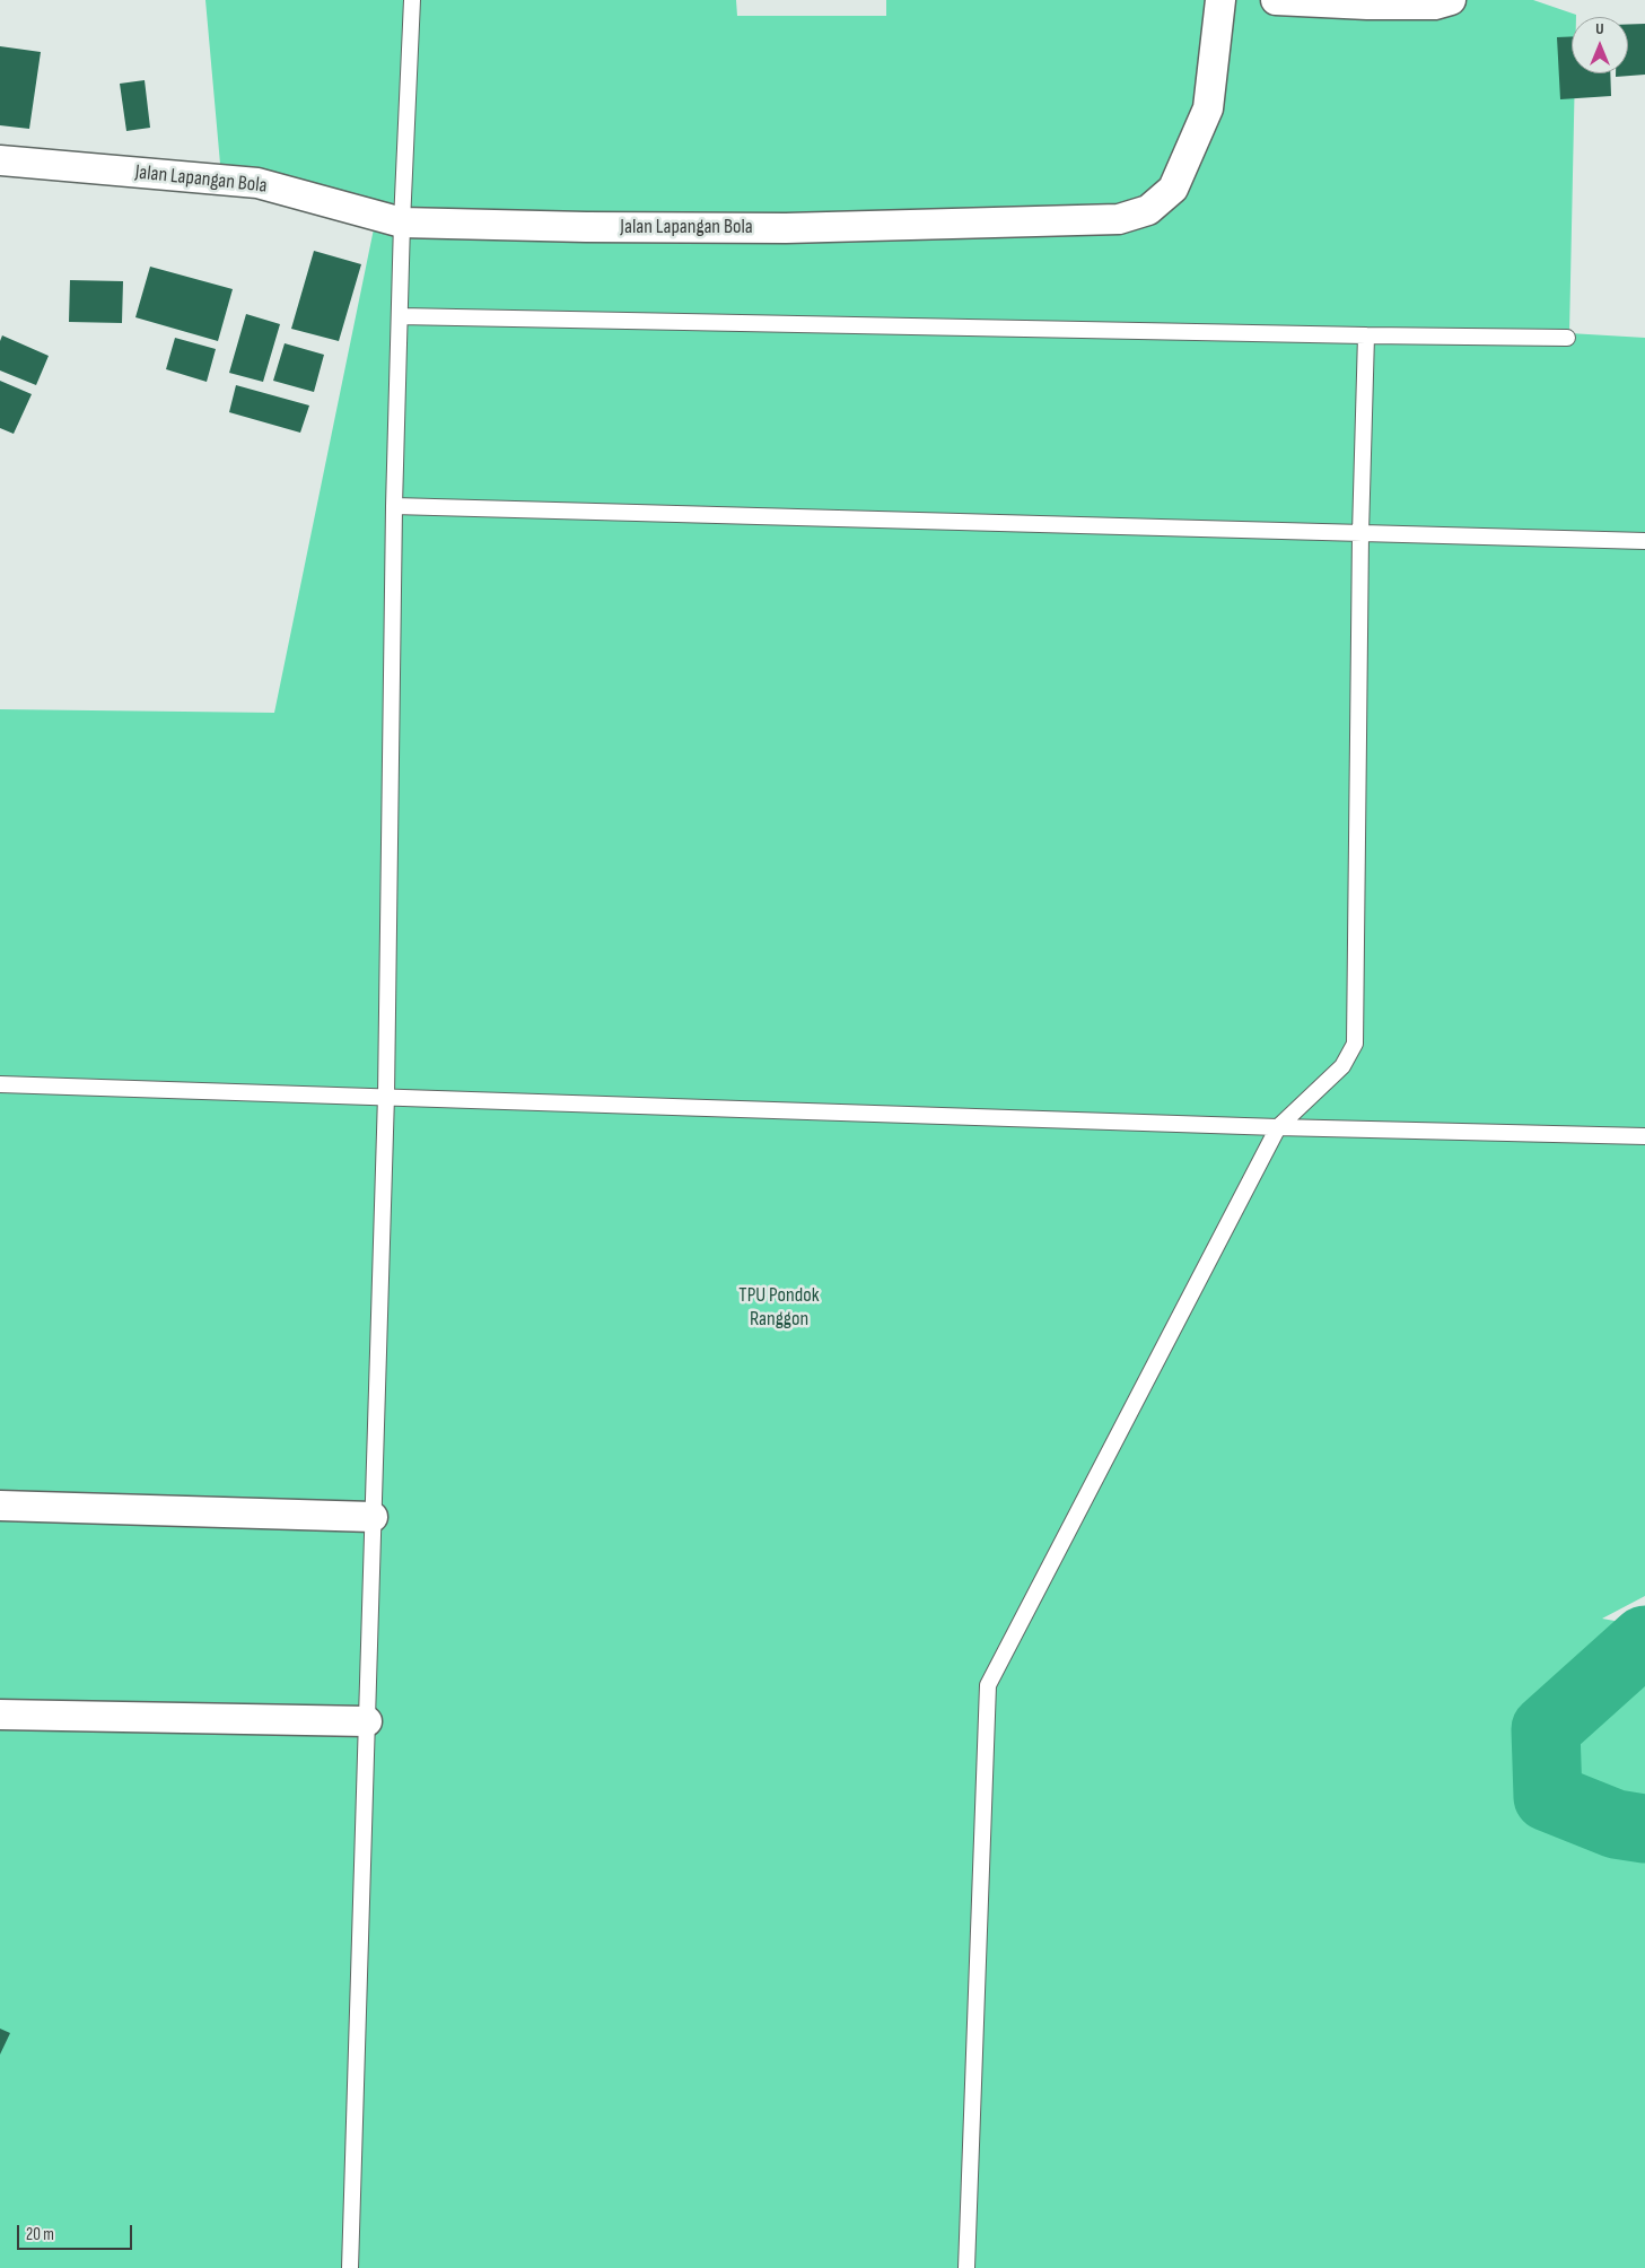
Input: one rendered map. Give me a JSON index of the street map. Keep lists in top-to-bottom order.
{
  "streets": {
    "street": ["Jalan Lapangan Bola"]
  },
  "parks": ["TPU Pondok Ranggon"],
  "scale_bar": "20 m",
  "north": "top"
}
